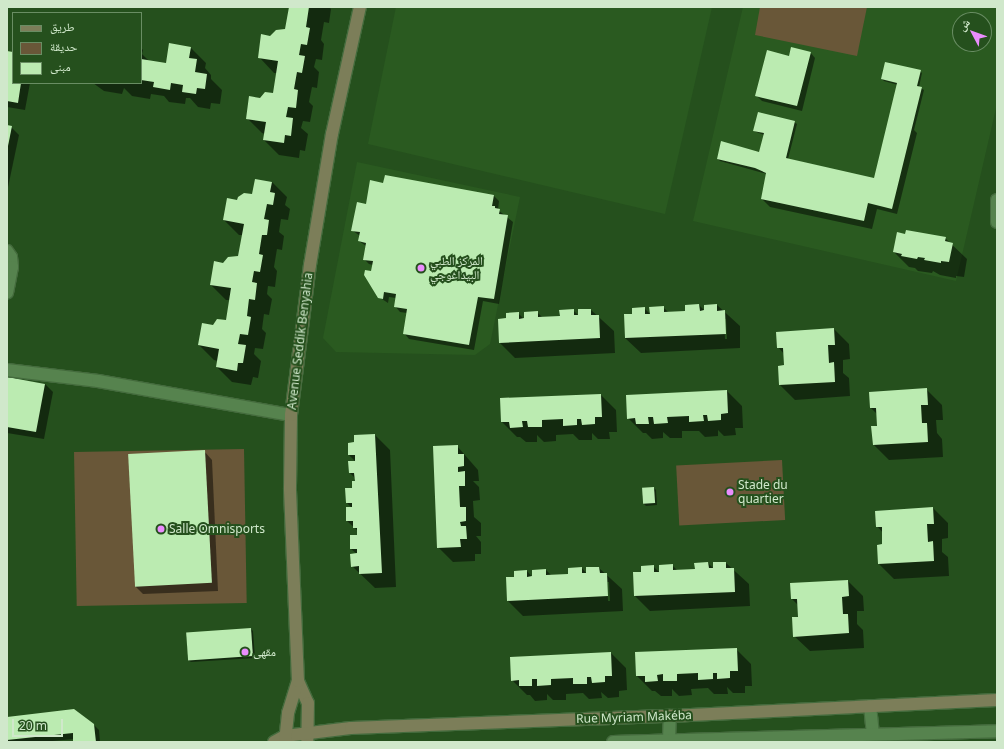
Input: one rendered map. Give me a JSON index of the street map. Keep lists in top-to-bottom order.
{
  "streets": {
    "street": ["Avenue Seddik Benyahia", "Rue Myriam Makéba"]
  },
  "places": [
    "المركز الطبي البيداغوجي",
    "Stade du quartier",
    "Salle Omnisports",
    "مقهى"
  ],
  "legend": ["طريق", "حديقة", "مبنى"],
  "scale_bar": "20 m",
  "north": "top left"
}
